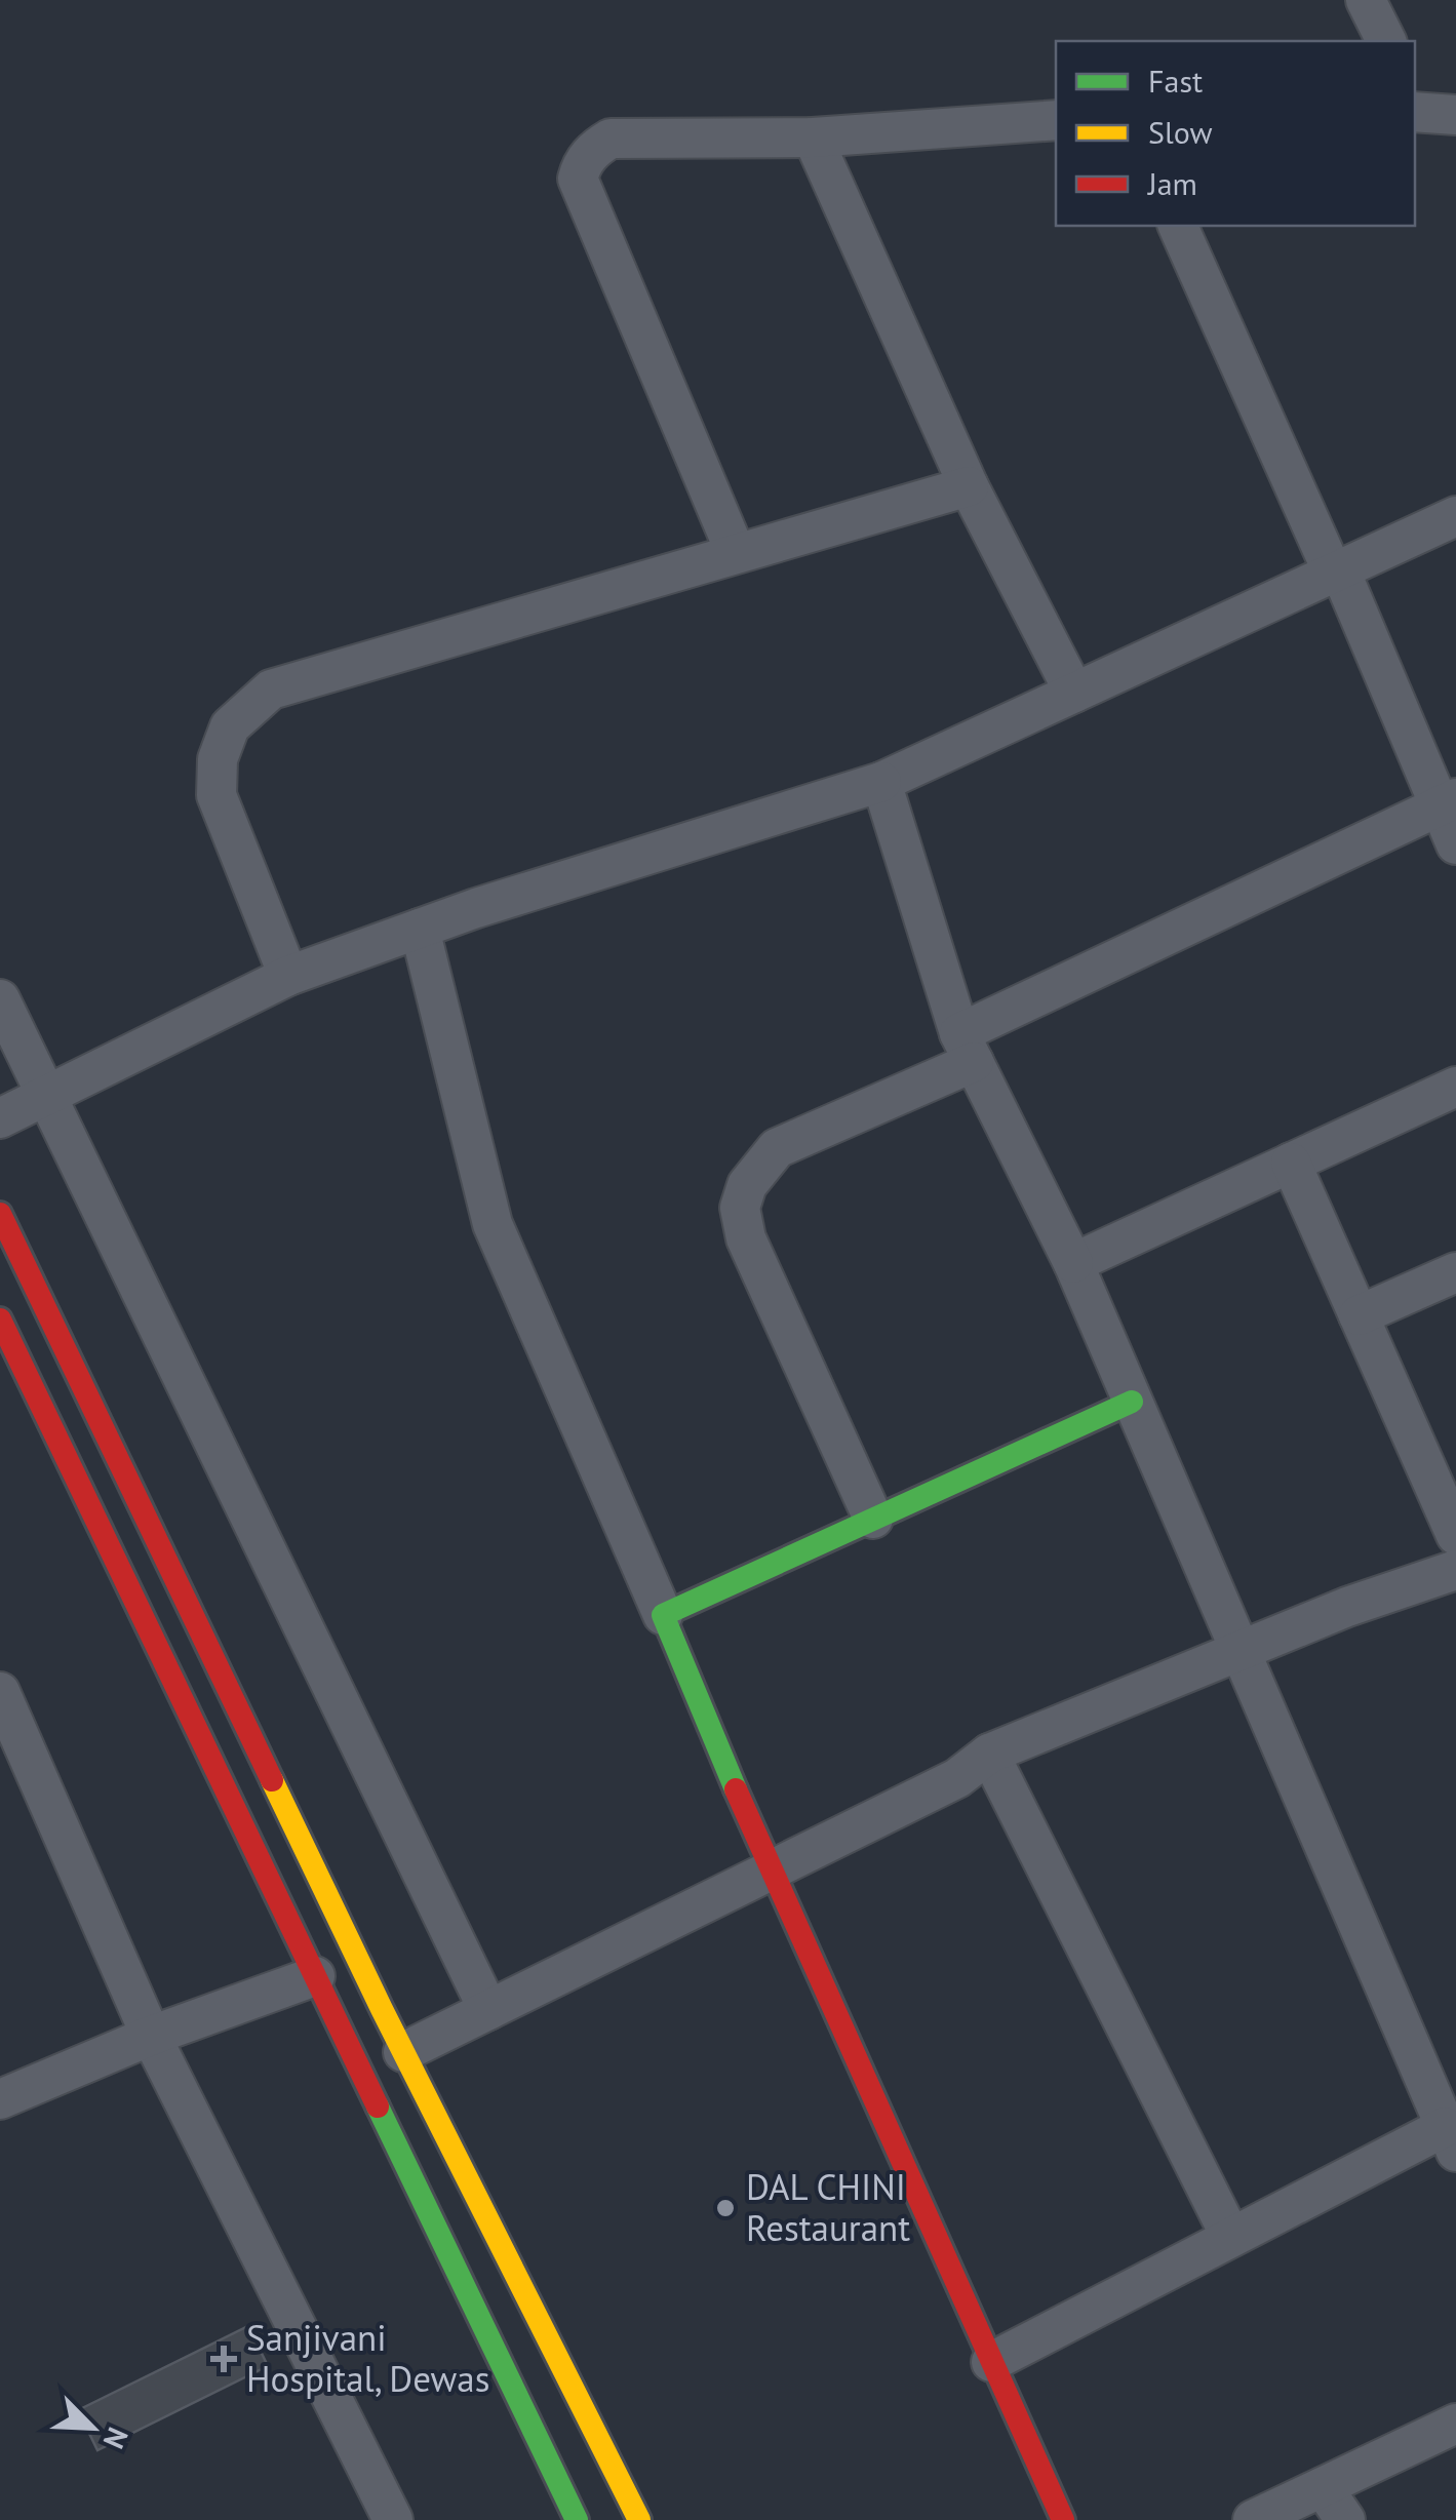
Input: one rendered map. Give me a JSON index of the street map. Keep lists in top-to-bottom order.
{
  "places": {
    "other": ["DAL CHINI Restaurant"],
    "health": ["Sanjivani Hospital, Dewas"]
  },
  "legend": ["Fast", "Slow", "Jam"],
  "north": "bottom right"
}
